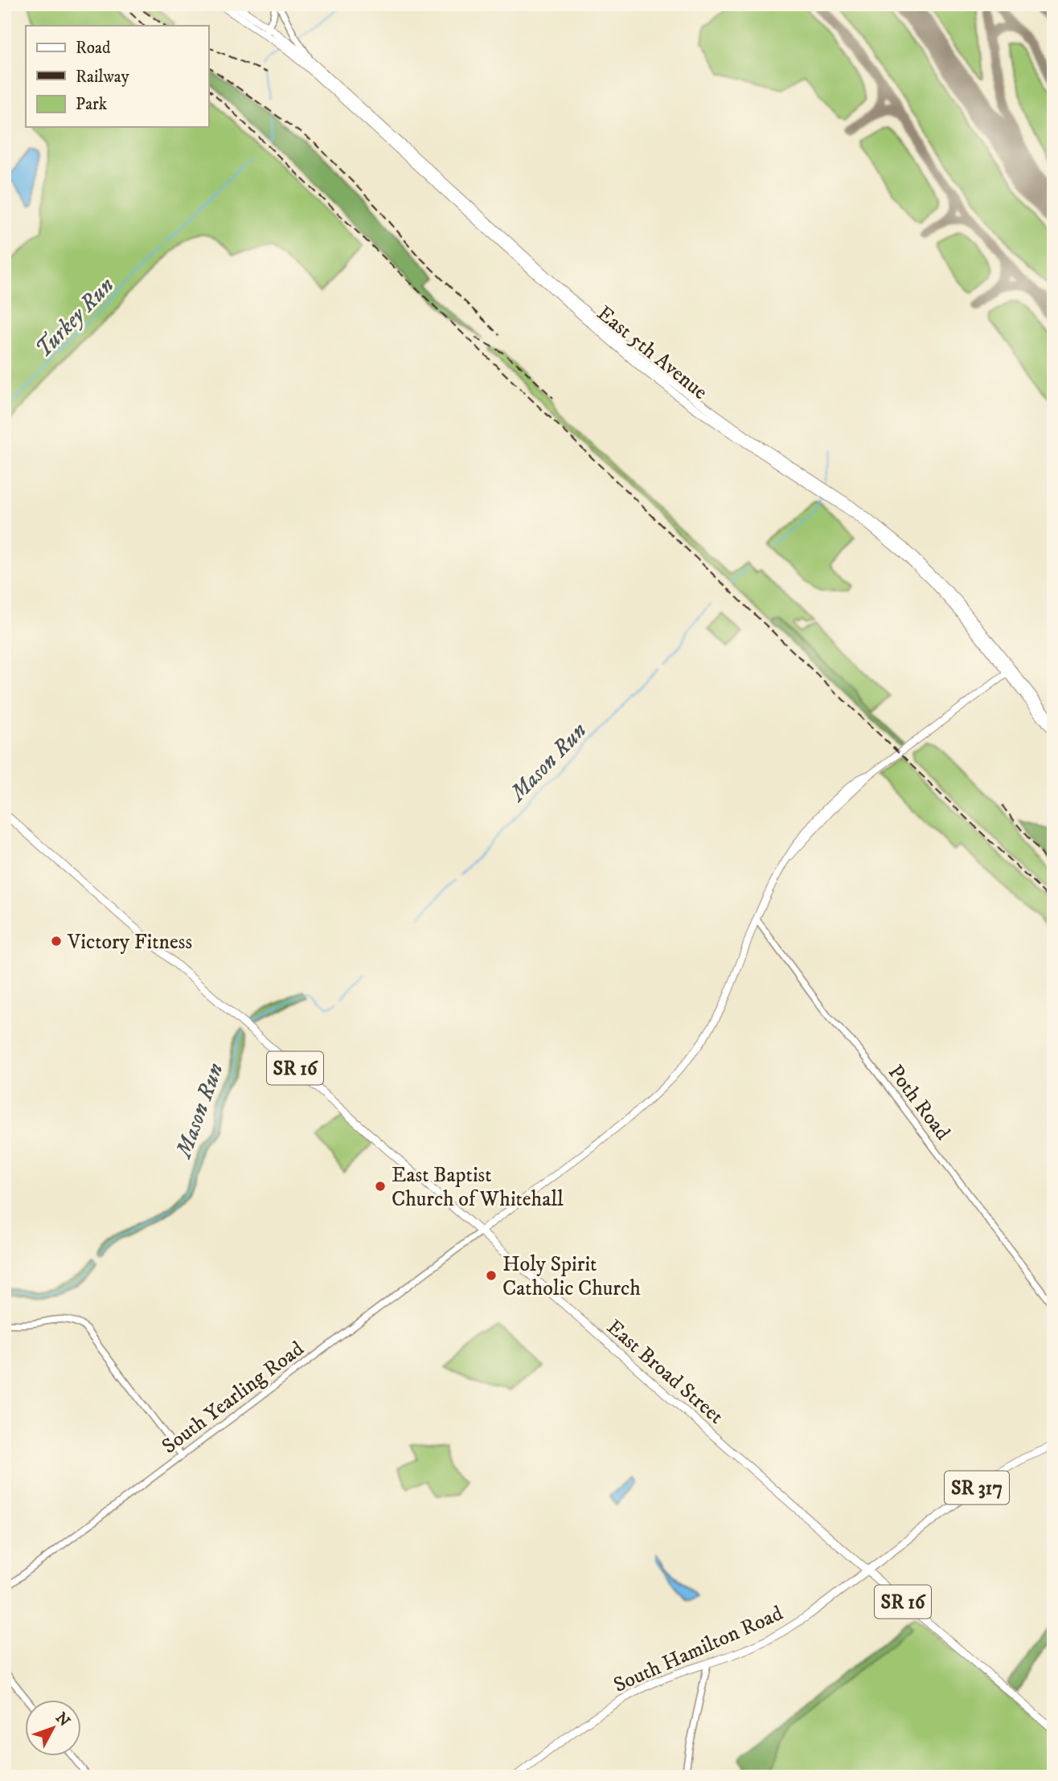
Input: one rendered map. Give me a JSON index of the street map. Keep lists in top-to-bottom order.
{
  "streets": {
    "main road": [
      "East 5th Avenue",
      "SR 16",
      "East Broad Street",
      "SR 317",
      "South Hamilton Road"
    ],
    "street": ["Poth Road", "South Yearling Road"]
  },
  "crossings": [
    ["East Broad Street", "South Yearling Road"],
    ["East Broad Street", "SR 317"],
    ["East Broad Street", "South Hamilton Road"],
    ["SR 317", "South Hamilton Road"]
  ],
  "water": ["Turkey Run", "Mason Run"],
  "places": ["Victory Fitness", "East Baptist Church of Whitehall", "Holy Spirit Catholic Church"],
  "legend": ["Road", "Railway", "Park"],
  "north": "top right"
}
